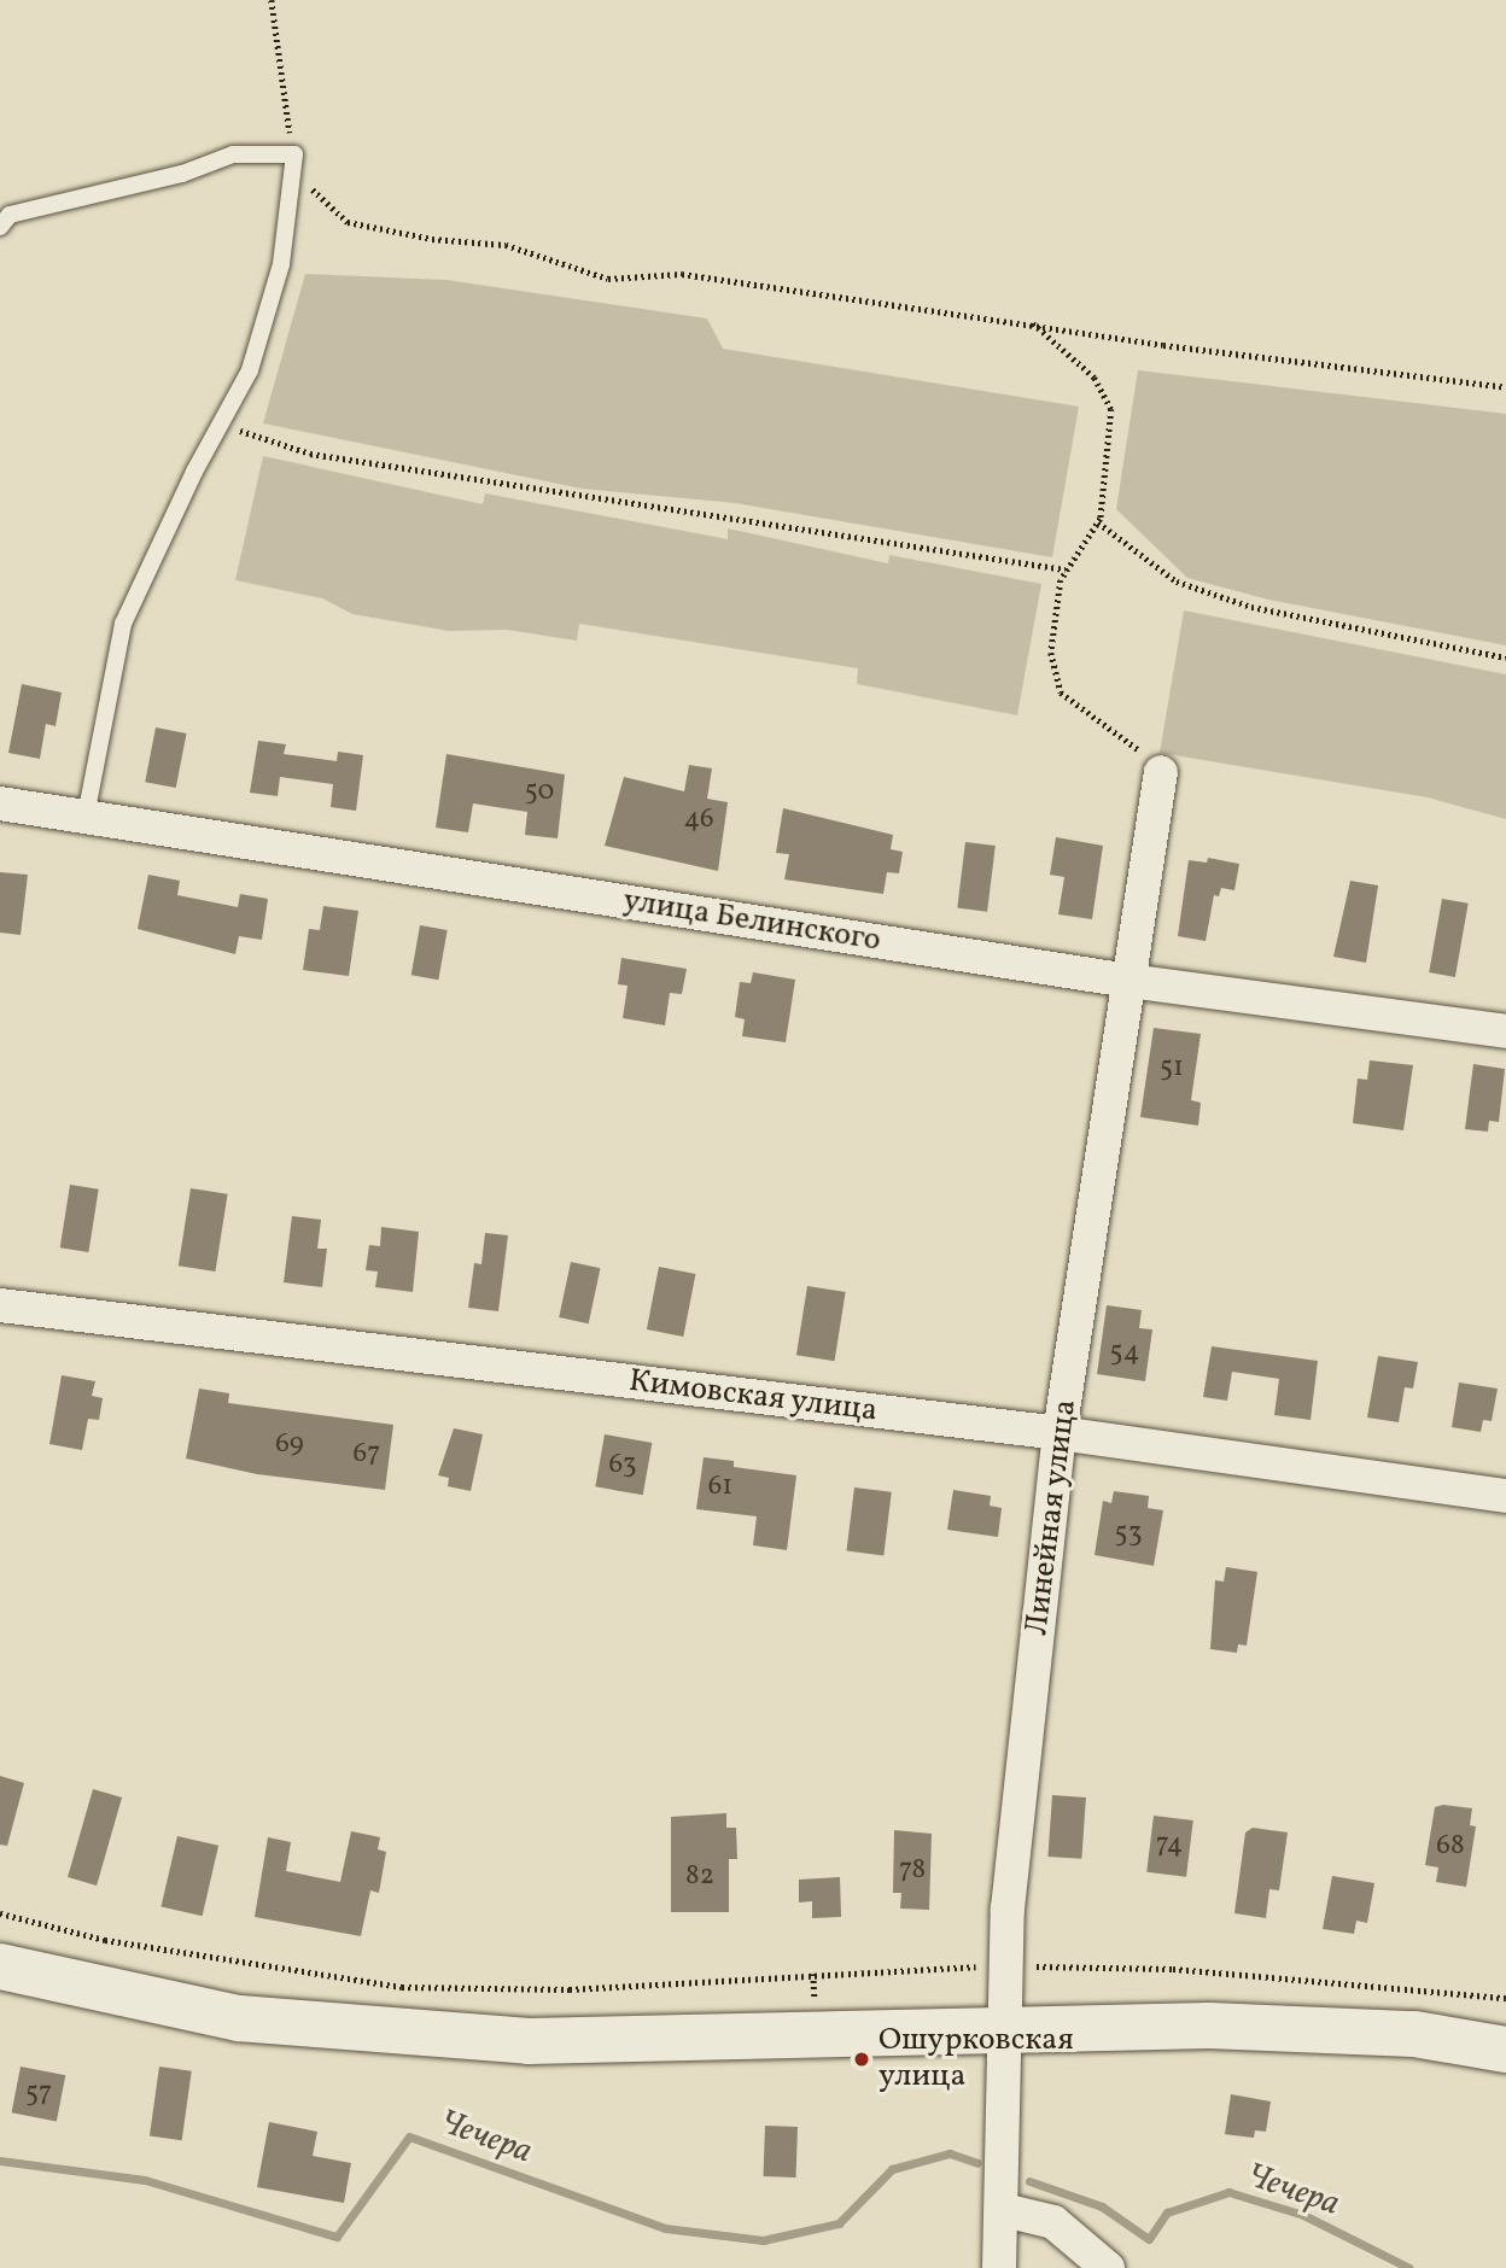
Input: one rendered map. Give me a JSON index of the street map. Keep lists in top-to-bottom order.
{
  "streets": {
    "street": ["улица Белинского", "Кимовская улица", "Линейная улица"]
  },
  "crossings": [
    ["улица Белинского", "Линейная улица"],
    ["Кимовская улица", "Линейная улица"]
  ],
  "water": ["Чечера"],
  "places": ["Ошурковская улица"],
  "house_numbers": [
    "50",
    "46",
    "51",
    "54",
    "69",
    "67",
    "63",
    "61",
    "53",
    "74",
    "68",
    "78",
    "82",
    "57"
  ]
}
